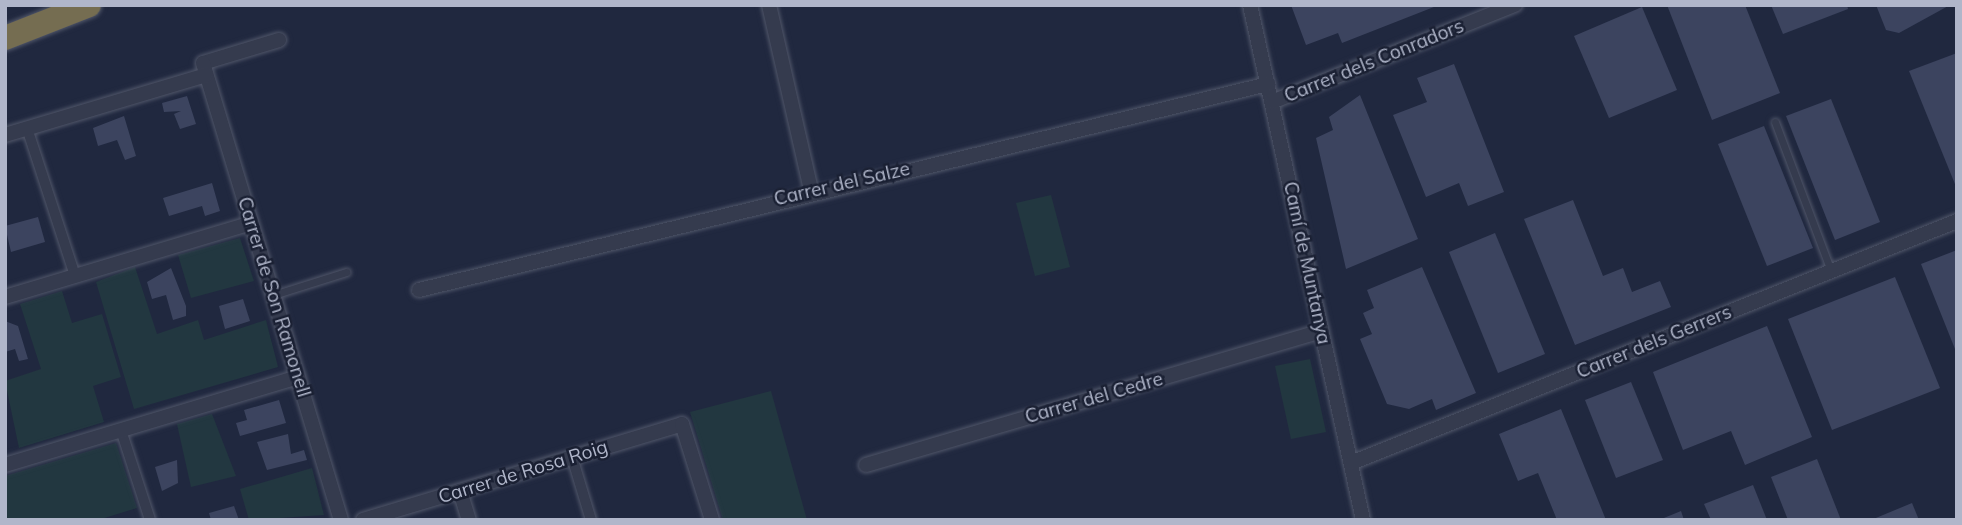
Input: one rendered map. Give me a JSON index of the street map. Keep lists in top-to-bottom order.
{
  "streets": {
    "street": [
      "Carrer dels Conradors",
      "Carrer del Salze",
      "Camí de Muntanya",
      "Carrer de Son Ramonell",
      "Carrer dels Gerrers",
      "Carrer del Cedre",
      "Carrer de Rosa Roig"
    ]
  },
  "crossings": [
    ["Carrer dels Conradors", "Camí de Muntanya"],
    ["Carrer del Salze", "Camí de Muntanya"],
    ["Camí de Muntanya", "Carrer dels Gerrers"],
    ["Camí de Muntanya", "Carrer del Cedre"]
  ]
}
